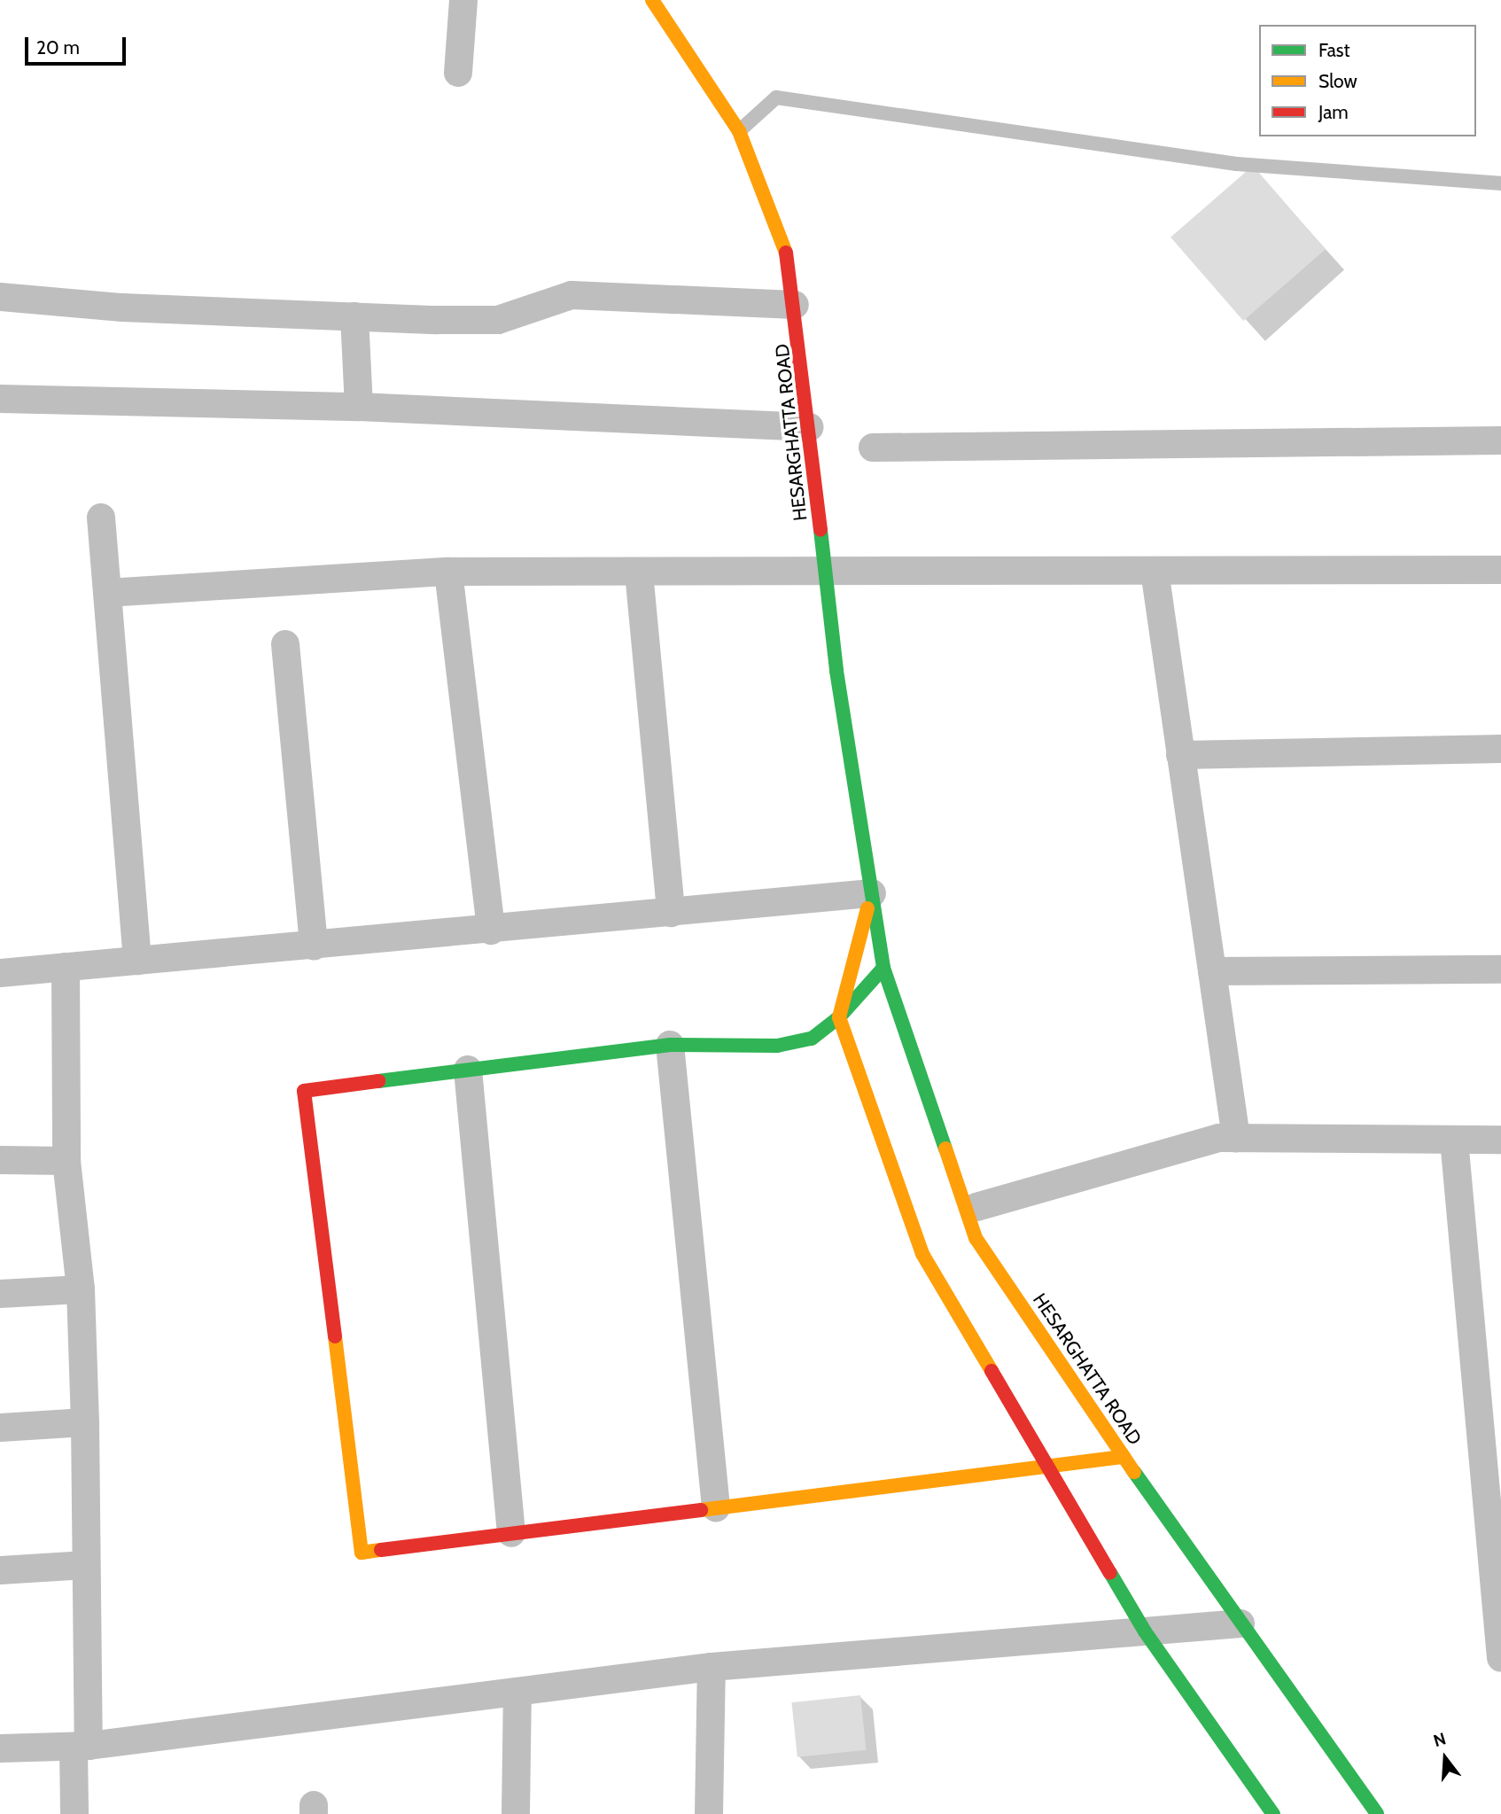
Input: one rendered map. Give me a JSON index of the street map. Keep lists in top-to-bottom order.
{
  "streets": {
    "main road": ["HESARGHATTA ROAD"]
  },
  "legend": ["Fast", "Slow", "Jam"],
  "scale_bar": "20 m",
  "north": "top"
}
